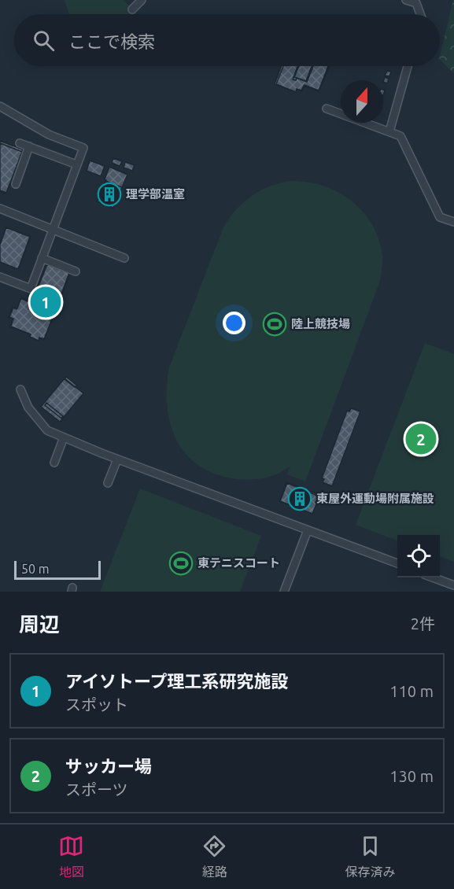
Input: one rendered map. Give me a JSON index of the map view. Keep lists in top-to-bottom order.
{
  "places": {
    "building": ["理学部温室", "東屋外運動場附属施設"],
    "sports": ["陸上競技場", "東テニスコート"]
  },
  "scale_bar": "50 m",
  "north": "top",
  "page": {
    "search": "ここで検索",
    "pins": ["1", "2"],
    "scale": "50 m",
    "heading": ["周辺", "2件"],
    "list": [
      {
        "mark": "1",
        "name": "アイソトープ理工系研究施設",
        "note": "スポット",
        "value": "110 m"
      },
      {
        "mark": "2",
        "name": "サッカー場",
        "note": "スポーツ",
        "value": "130 m"
      }
    ],
    "nav": ["地図", "経路", "保存済み"]
  }
}
